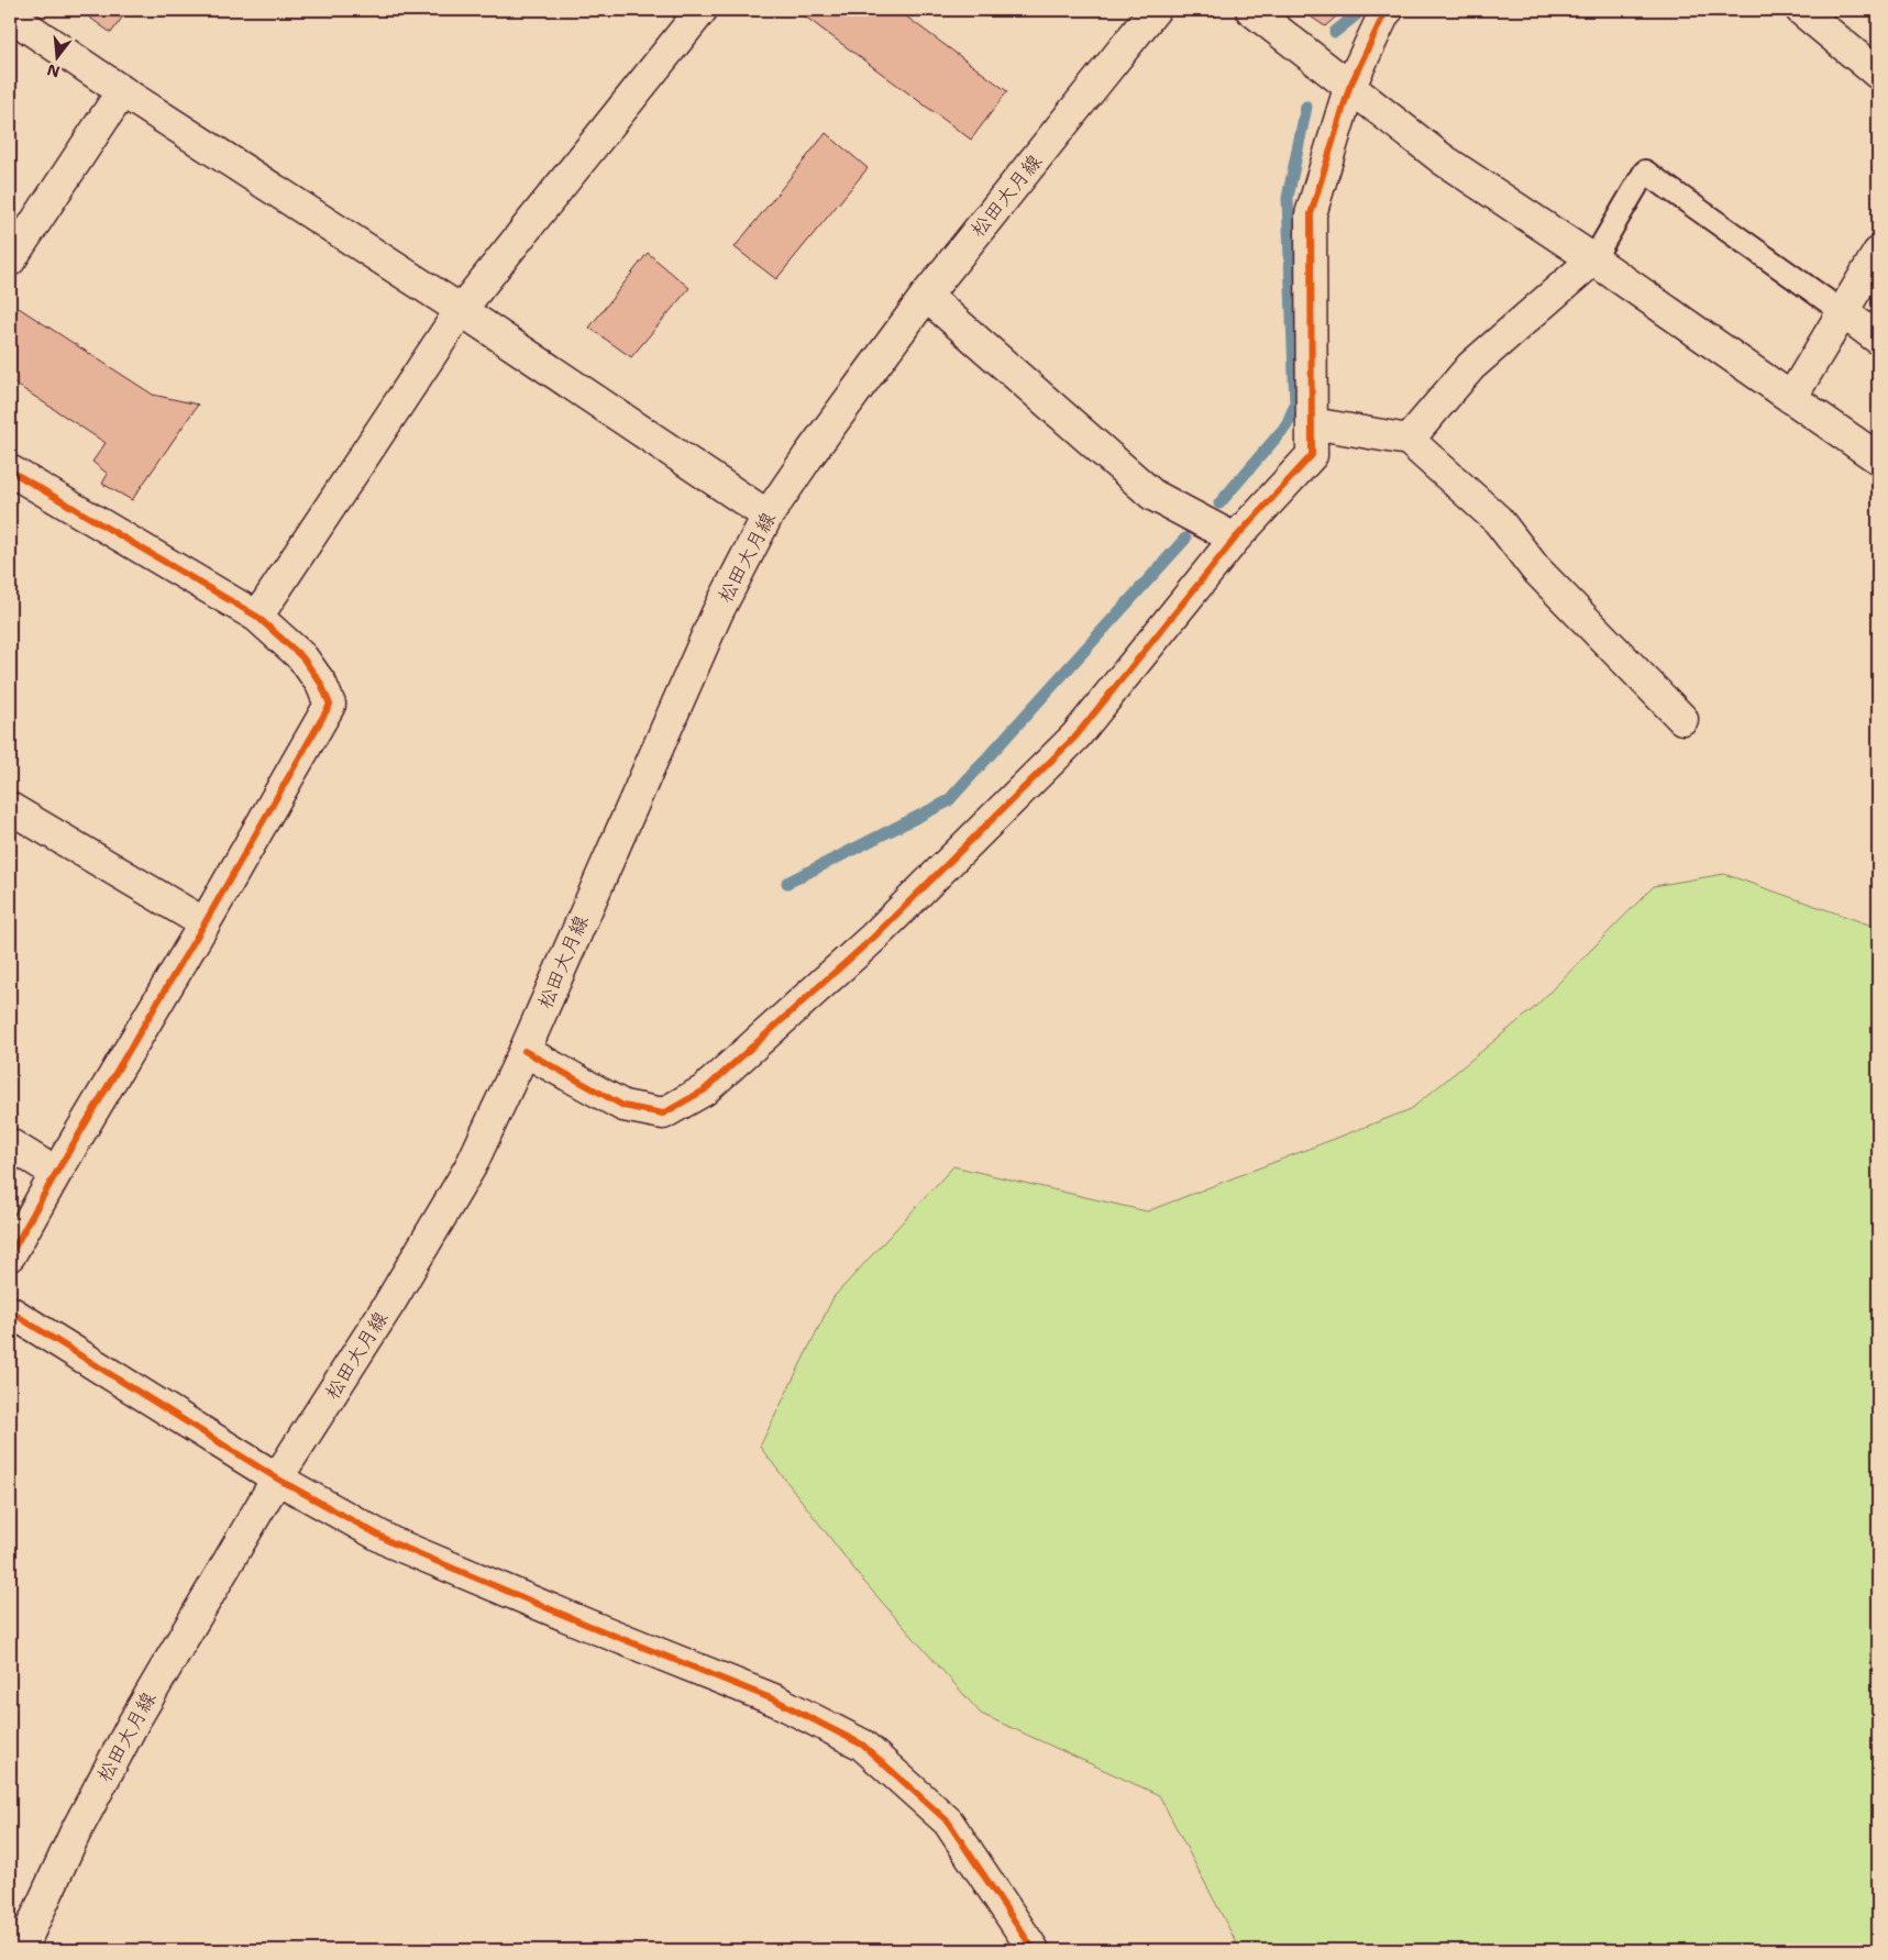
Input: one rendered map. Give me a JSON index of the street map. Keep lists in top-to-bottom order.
{
  "streets": {
    "street": ["松田大月線"]
  },
  "north": "bottom"
}
